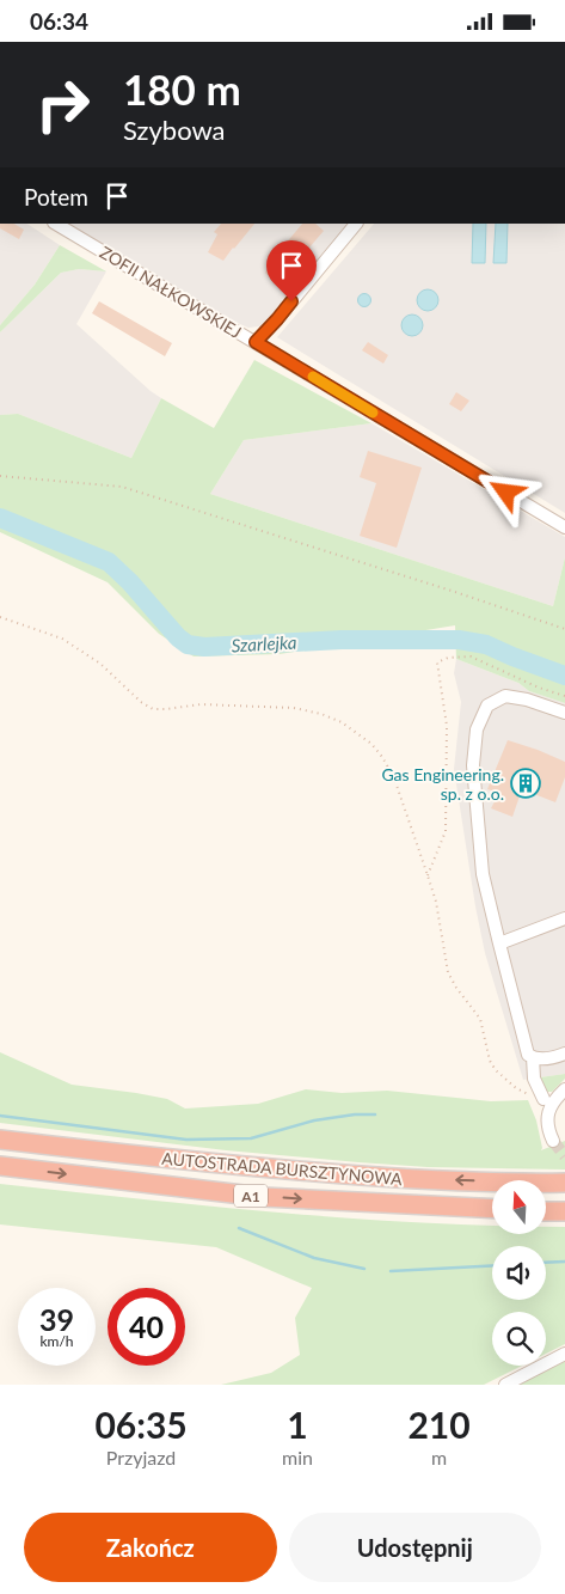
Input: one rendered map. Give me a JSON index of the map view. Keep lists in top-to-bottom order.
{
  "streets": {
    "highway": ["AUTOSTRADA BURSZTYNOWA", "A1"],
    "street": ["ZOFII NAŁKOWSKIEJ"]
  },
  "water": ["Szarlejka"],
  "places": {
    "building": ["Gas Engineering. sp. z o.o."]
  },
  "north": "top",
  "page": {
    "status": "06:34",
    "turn": ["180 m", "Szybowa"],
    "then": "Potem",
    "speed": "39 km/h",
    "limit": "40",
    "eta": [
      "06:35",
      "Przyjazd",
      "1",
      "min",
      "210",
      "m"
    ],
    "buttons": ["Zakończ", "Udostępnij"]
  }
}
